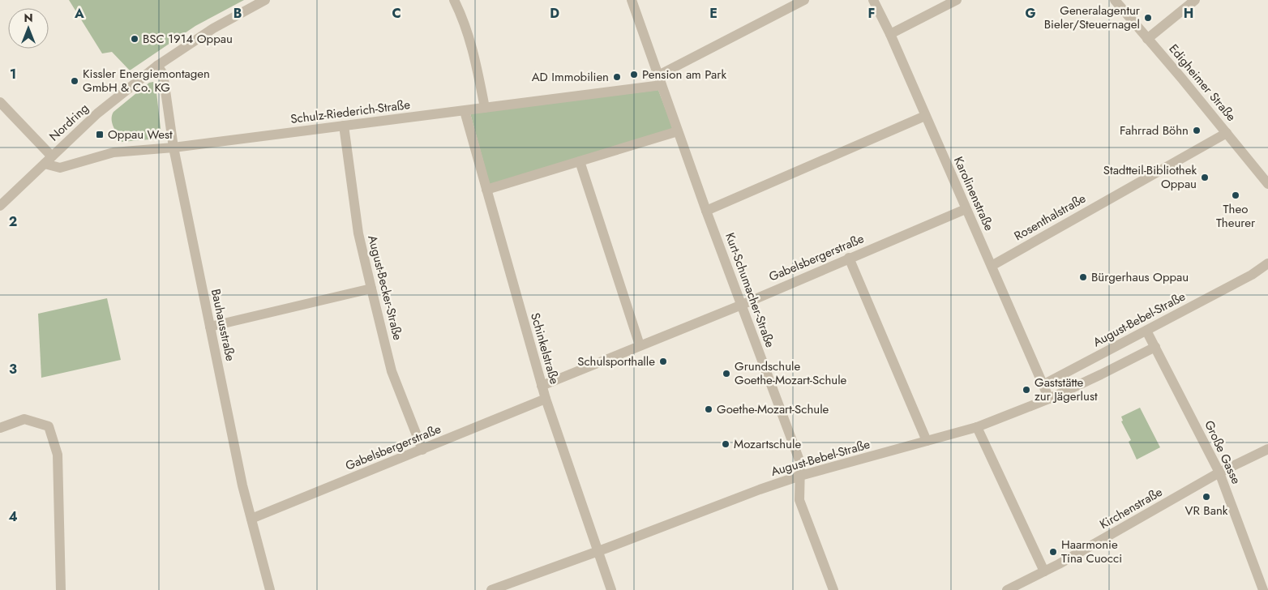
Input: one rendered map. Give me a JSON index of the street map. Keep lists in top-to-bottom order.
{
  "streets": {
    "street": [
      "Edigheimer Straße",
      "Schulz-Riederich-Straße",
      "Nordring",
      "Karolinenstraße",
      "Rosenthalstraße",
      "Gabelsbergerstraße",
      "August-Becker-Straße",
      "Kurt-Schumacher-Straße",
      "August-Bebel-Straße",
      "Bauhausstraße",
      "Schinkelstraße",
      "Große Gasse",
      "Kirchenstraße"
    ]
  },
  "crossings": [
    ["Edigheimer Straße", "Rosenthalstraße"],
    ["Schulz-Riederich-Straße", "Nordring"],
    ["Schulz-Riederich-Straße", "August-Becker-Straße"],
    ["Schulz-Riederich-Straße", "Kurt-Schumacher-Straße"],
    ["Schulz-Riederich-Straße", "Bauhausstraße"],
    ["Schulz-Riederich-Straße", "Schinkelstraße"],
    ["Nordring", "Bauhausstraße"],
    ["Karolinenstraße", "Rosenthalstraße"],
    ["Karolinenstraße", "Gabelsbergerstraße"],
    ["Karolinenstraße", "August-Bebel-Straße"],
    ["Gabelsbergerstraße", "August-Becker-Straße"],
    ["Gabelsbergerstraße", "Kurt-Schumacher-Straße"],
    ["Gabelsbergerstraße", "Bauhausstraße"],
    ["Gabelsbergerstraße", "Schinkelstraße"],
    ["Kurt-Schumacher-Straße", "August-Bebel-Straße"],
    ["August-Bebel-Straße", "Schinkelstraße"],
    ["August-Bebel-Straße", "Große Gasse"],
    ["Große Gasse", "Kirchenstraße"]
  ],
  "places": {
    "other": [
      "Generalagentur Bieler/Steuernagel",
      "BSC 1914 Oppau",
      "Pension am Park",
      "AD Immobilien",
      "Kissler Energiemontagen GmbH & Co. KG",
      "Fahrrad Böhn",
      "Stadtteil-Bibliothek Oppau",
      "Theo Theurer",
      "Bürgerhaus Oppau",
      "Schulsporthalle",
      "Grundschule Goethe-Mozart-Schule",
      "Gaststätte zur Jägerlust",
      "Goethe-Mozart-Schule",
      "Mozartschule",
      "VR Bank",
      "Haarmonie Tina Cuocci"
    ],
    "transit": ["Oppau West"]
  },
  "north": "top",
  "grid": {
    "columns": [
      "A",
      "B",
      "C",
      "D",
      "E",
      "F",
      "G",
      "H"
    ],
    "rows": [
      "1",
      "2",
      "3",
      "4"
    ]
  }
}
